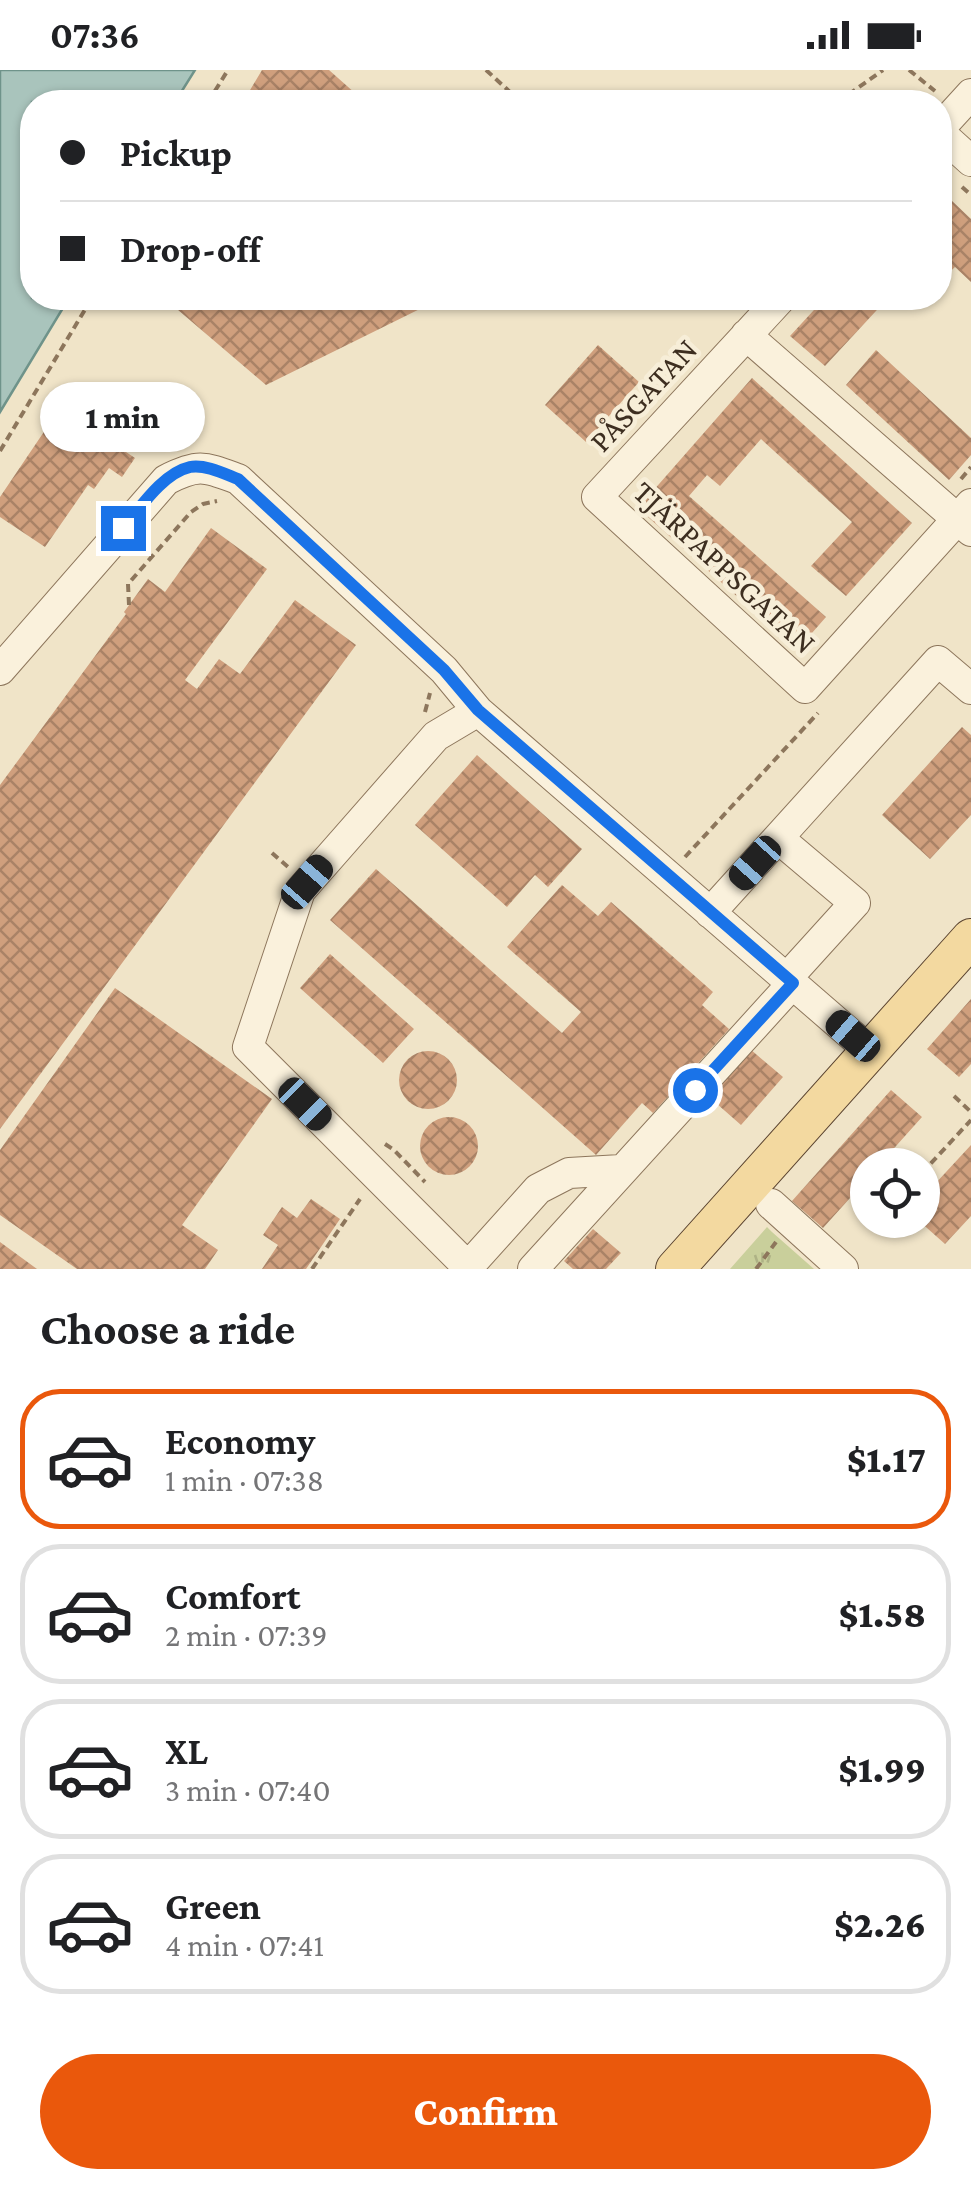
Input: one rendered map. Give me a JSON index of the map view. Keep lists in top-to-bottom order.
{
  "streets": {
    "street": ["PÅSGATAN", "TJÄRPAPPSGATAN"]
  },
  "crossings": [
    ["PÅSGATAN", "TJÄRPAPPSGATAN"]
  ],
  "page": {
    "status": "07:36",
    "banner": ["Pickup", "Drop-off"],
    "bubble": "1 min",
    "heading": "Choose a ride",
    "list": [
      {
        "name": "Economy",
        "note": "1 min · 07:38",
        "value": "$1.17"
      },
      {
        "name": "Comfort",
        "note": "2 min · 07:39",
        "value": "$1.58"
      },
      {
        "name": "XL",
        "note": "3 min · 07:40",
        "value": "$1.99"
      },
      {
        "name": "Green",
        "note": "4 min · 07:41",
        "value": "$2.26"
      }
    ],
    "buttons": "Confirm"
  }
}
